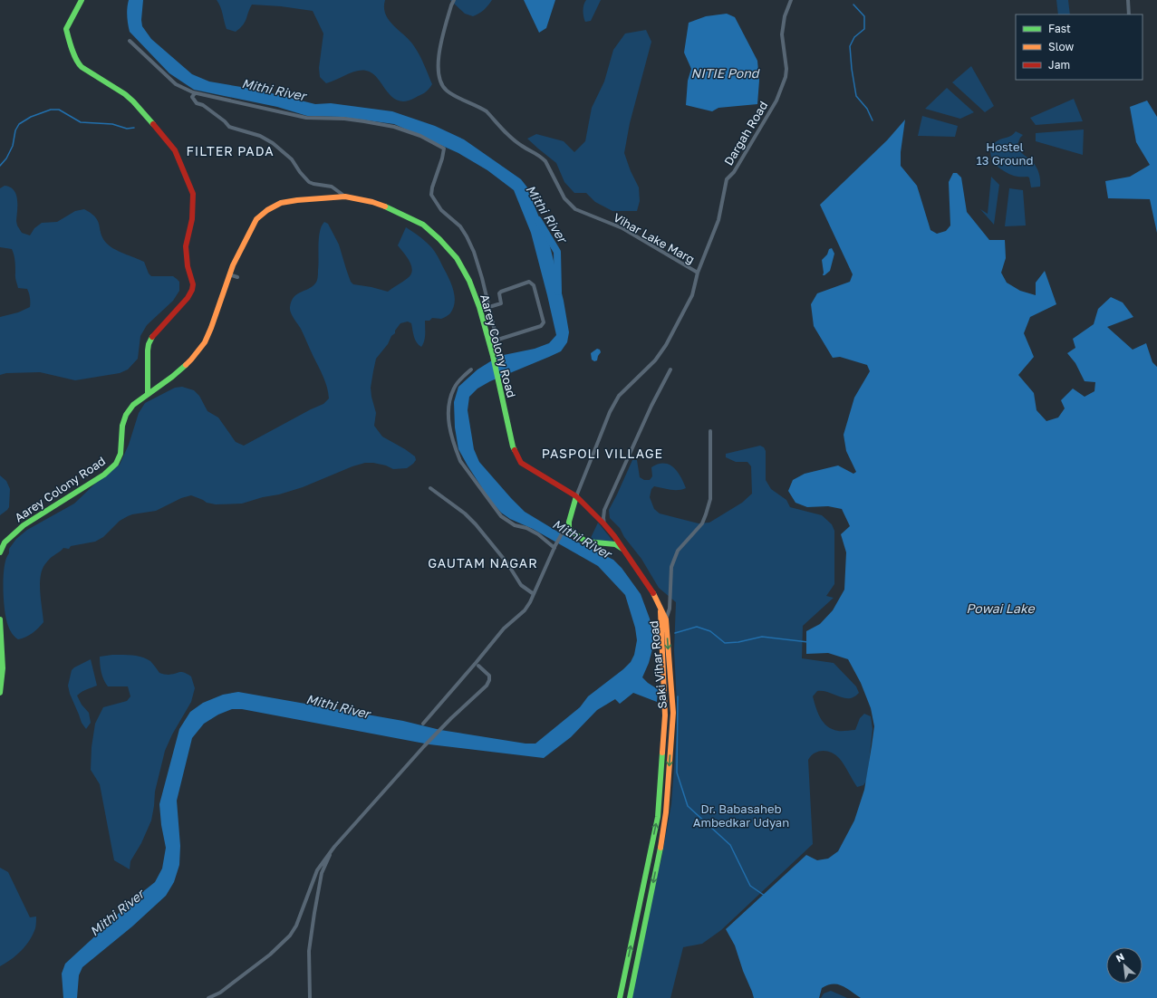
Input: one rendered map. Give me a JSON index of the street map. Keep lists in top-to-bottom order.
{
  "streets": {
    "main road": ["Aarey Colony Road", "Saki Vihar Road"],
    "street": ["Dargah Road", "Vihar Lake Marg"]
  },
  "crossings": [
    ["Dargah Road", "Vihar Lake Marg"],
    ["Aarey Colony Road", "Saki Vihar Road"]
  ],
  "districts": ["FILTER PADA", "PASPOLI VILLAGE", "GAUTAM NAGAR"],
  "water": ["NITIE Pond", "Mithi River", "Powai Lake"],
  "parks": ["Hostel 13 Ground", "Dr. Babasaheb Ambedkar Udyan"],
  "legend": ["Fast", "Slow", "Jam"],
  "north": "top left"
}
